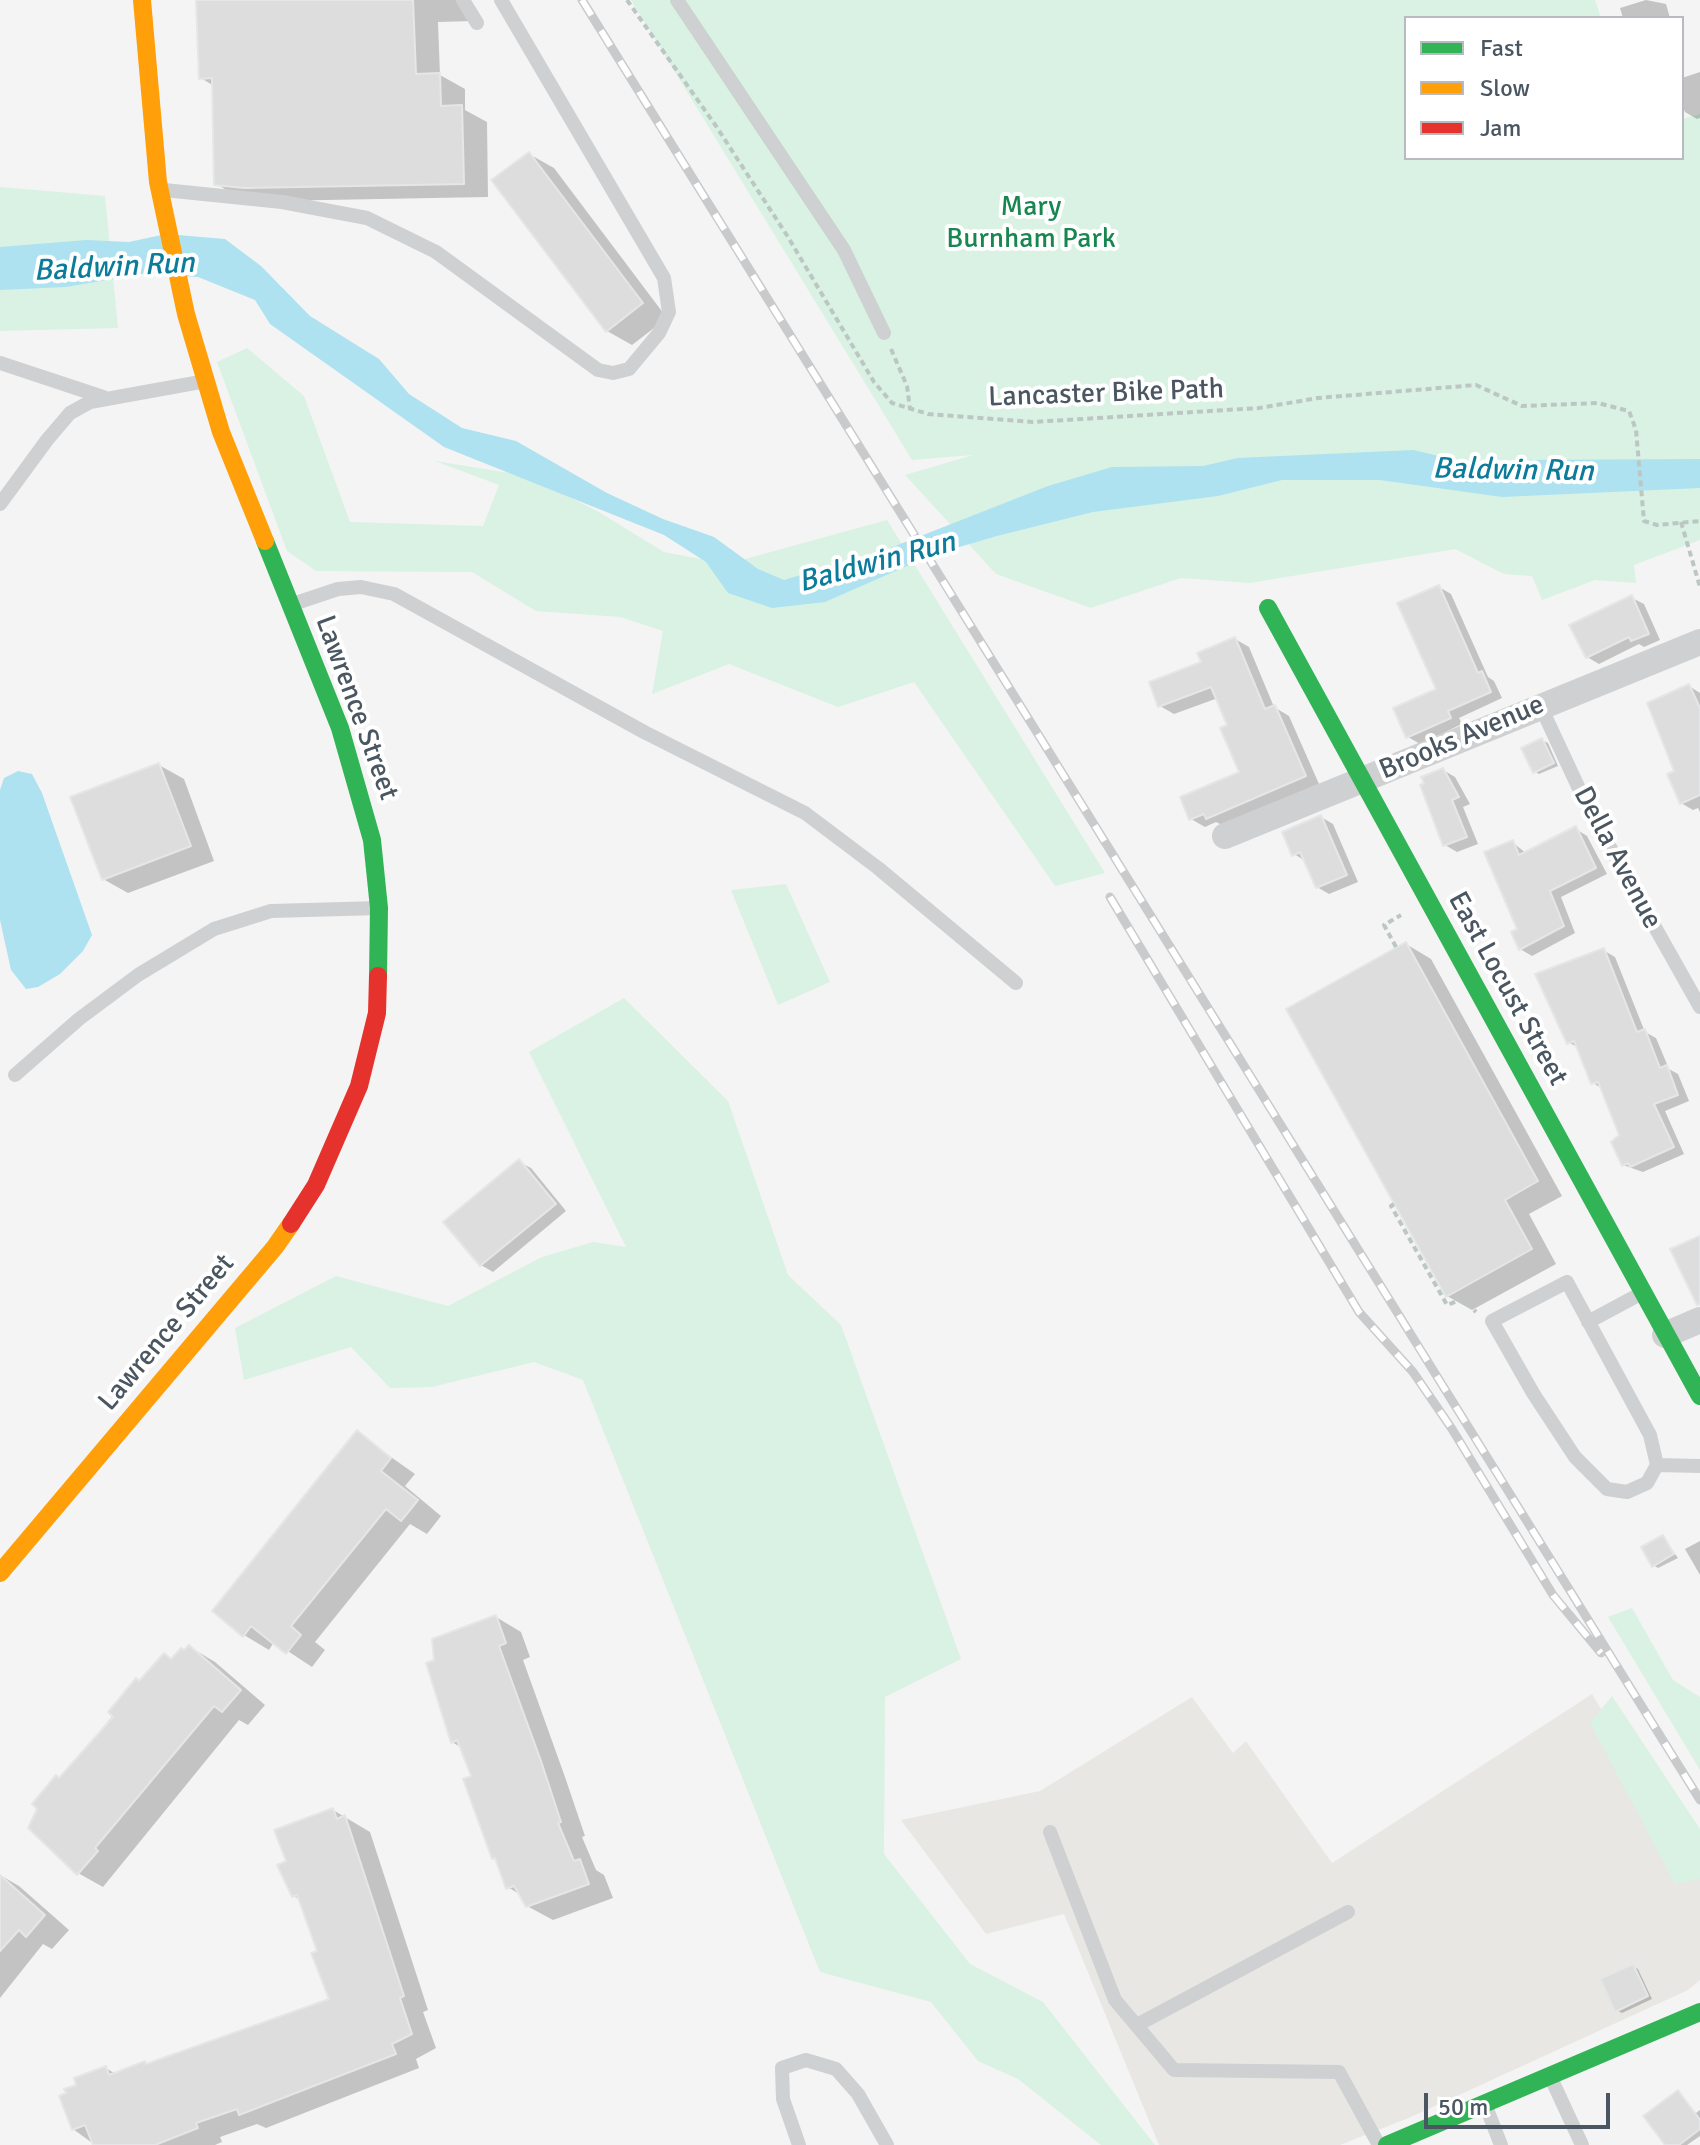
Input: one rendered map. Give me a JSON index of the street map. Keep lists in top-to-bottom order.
{
  "streets": {
    "street": ["Lawrence Street", "Brooks Avenue", "East Locust Street"],
    "lane": ["Della Avenue"],
    "path": ["Lancaster Bike Path"]
  },
  "crossings": [
    ["Brooks Avenue", "Della Avenue"],
    ["Brooks Avenue", "East Locust Street"]
  ],
  "water": ["Baldwin Run"],
  "parks": ["Mary Burnham Park"],
  "legend": ["Fast", "Slow", "Jam"],
  "scale_bar": "50 m"
}
